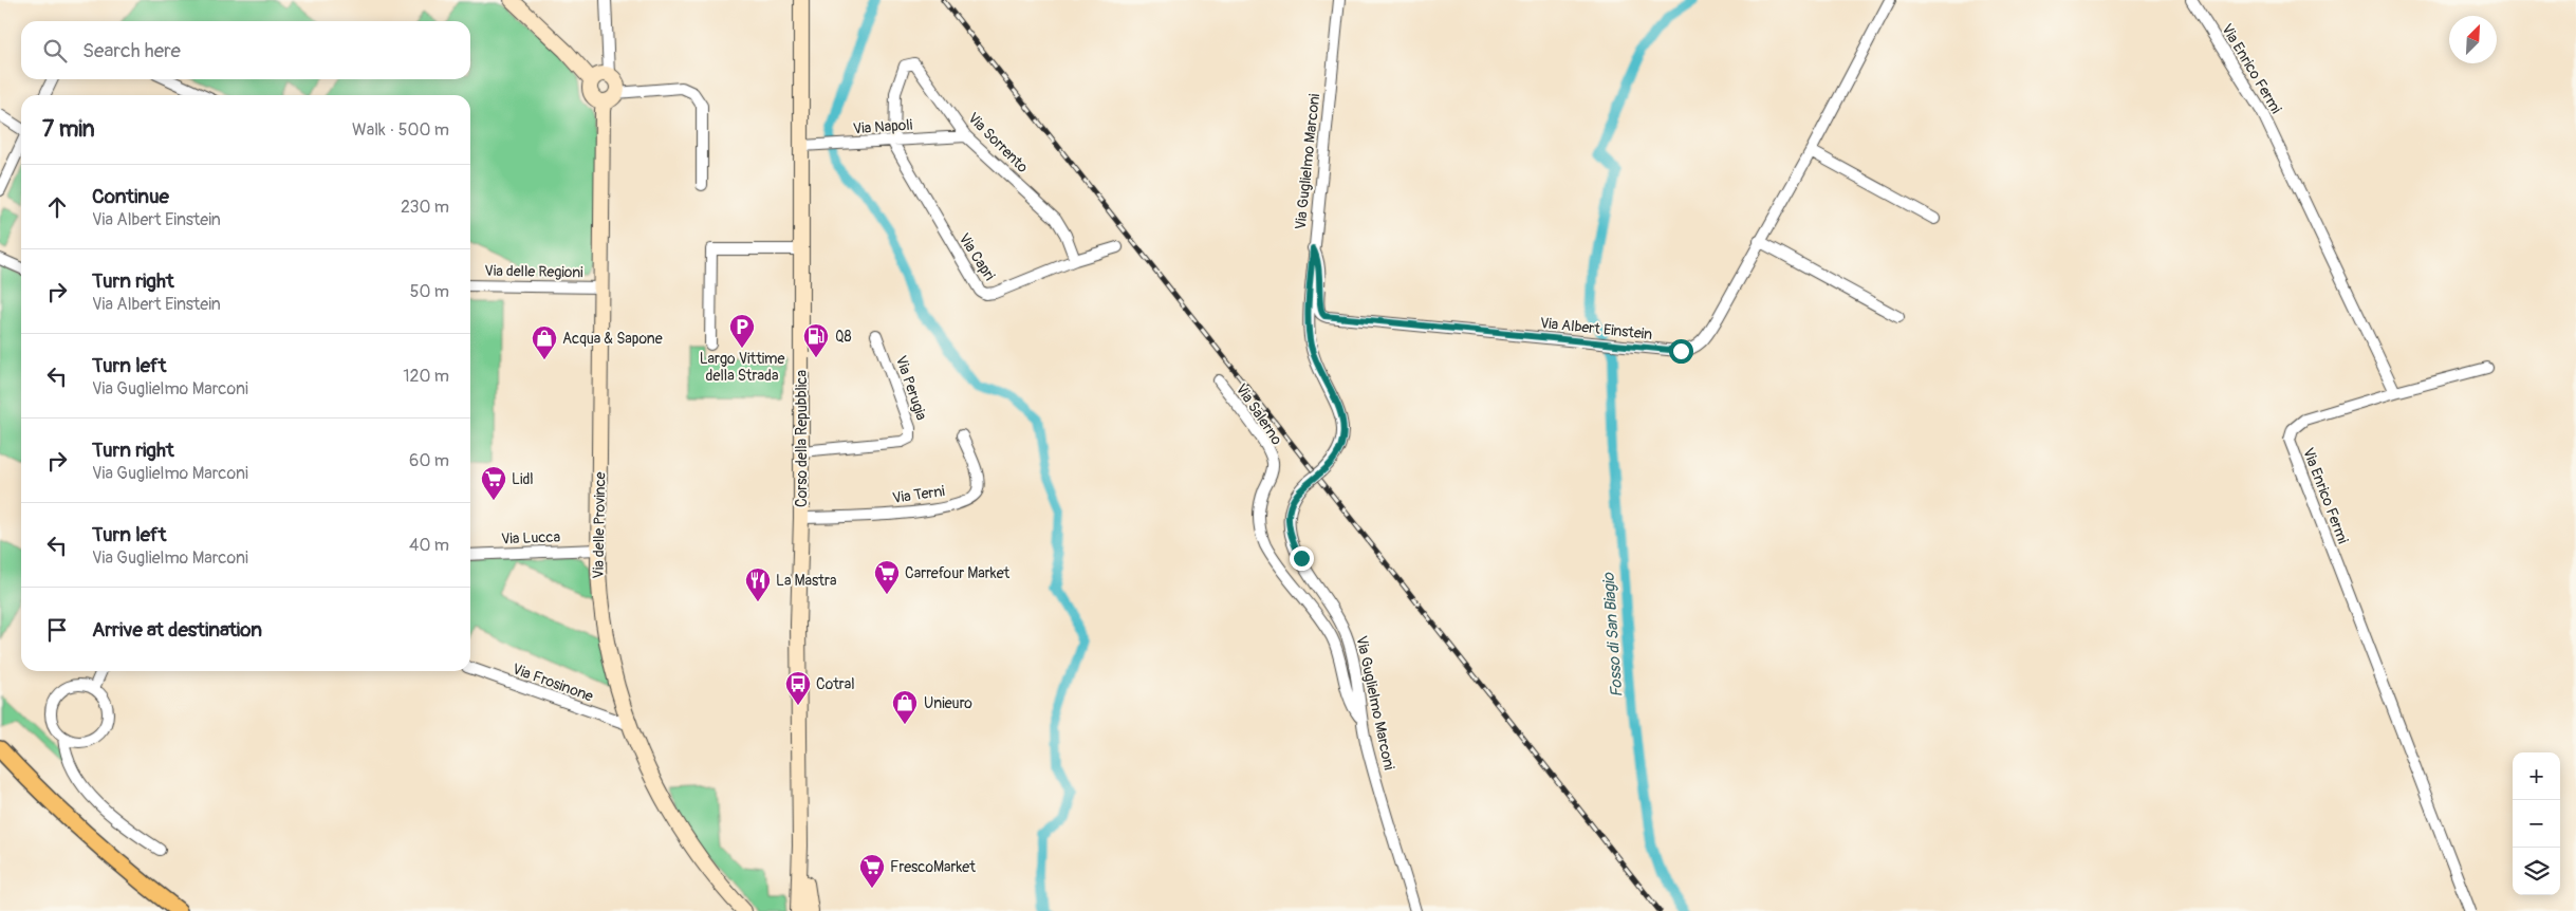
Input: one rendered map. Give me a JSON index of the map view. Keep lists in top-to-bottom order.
{
  "streets": {
    "main road": ["Corso della Repubblica", "Via delle Province"],
    "street": [
      "Via Enrico Fermi",
      "Via Napoli",
      "Via Sorrento",
      "Via Guglielmo Marconi",
      "Via Capri",
      "Via delle Regioni",
      "Via Albert Einstein",
      "Via Perugia",
      "Via Salerno",
      "Via Terni",
      "Via Lucca",
      "Via Frosinone"
    ]
  },
  "crossings": [
    ["Via Napoli", "Via Sorrento"],
    ["Via Napoli", "Via Capri"],
    ["Via Napoli", "Corso della Repubblica"],
    ["Via Sorrento", "Via Capri"],
    ["Via Guglielmo Marconi", "Via Albert Einstein"],
    ["Via Guglielmo Marconi", "Via Salerno"],
    ["Via delle Regioni", "Via delle Province"],
    ["Via Perugia", "Corso della Repubblica"],
    ["Corso della Repubblica", "Via Terni"],
    ["Via delle Province", "Via Lucca"],
    ["Via delle Province", "Via Frosinone"]
  ],
  "water": ["Fosso di San Biagio"],
  "places": {
    "parking": ["Largo Vittime della Strada"],
    "fuel station": ["Q8"],
    "shop": ["Acqua & Sapone", "Unieuro"],
    "supermarket": ["Lidl", "Carrefour Market", "FrescoMarket"],
    "restaurant": ["La Mastra"],
    "bus stop": ["Cotral"]
  },
  "north": "top right",
  "page": {
    "search": "Search here",
    "heading": ["7 min", "Walk · 500 m"],
    "list": [
      ["Continue", "Via Albert Einstein", "230 m"],
      ["Turn right", "Via Albert Einstein", "50 m"],
      ["Turn left", "Via Guglielmo Marconi", "120 m"],
      ["Turn right", "Via Guglielmo Marconi", "60 m"],
      ["Turn left", "Via Guglielmo Marconi", "40 m"],
      "Arrive at destination"
    ],
    "map_buttons": ["+", "−"]
  }
}
